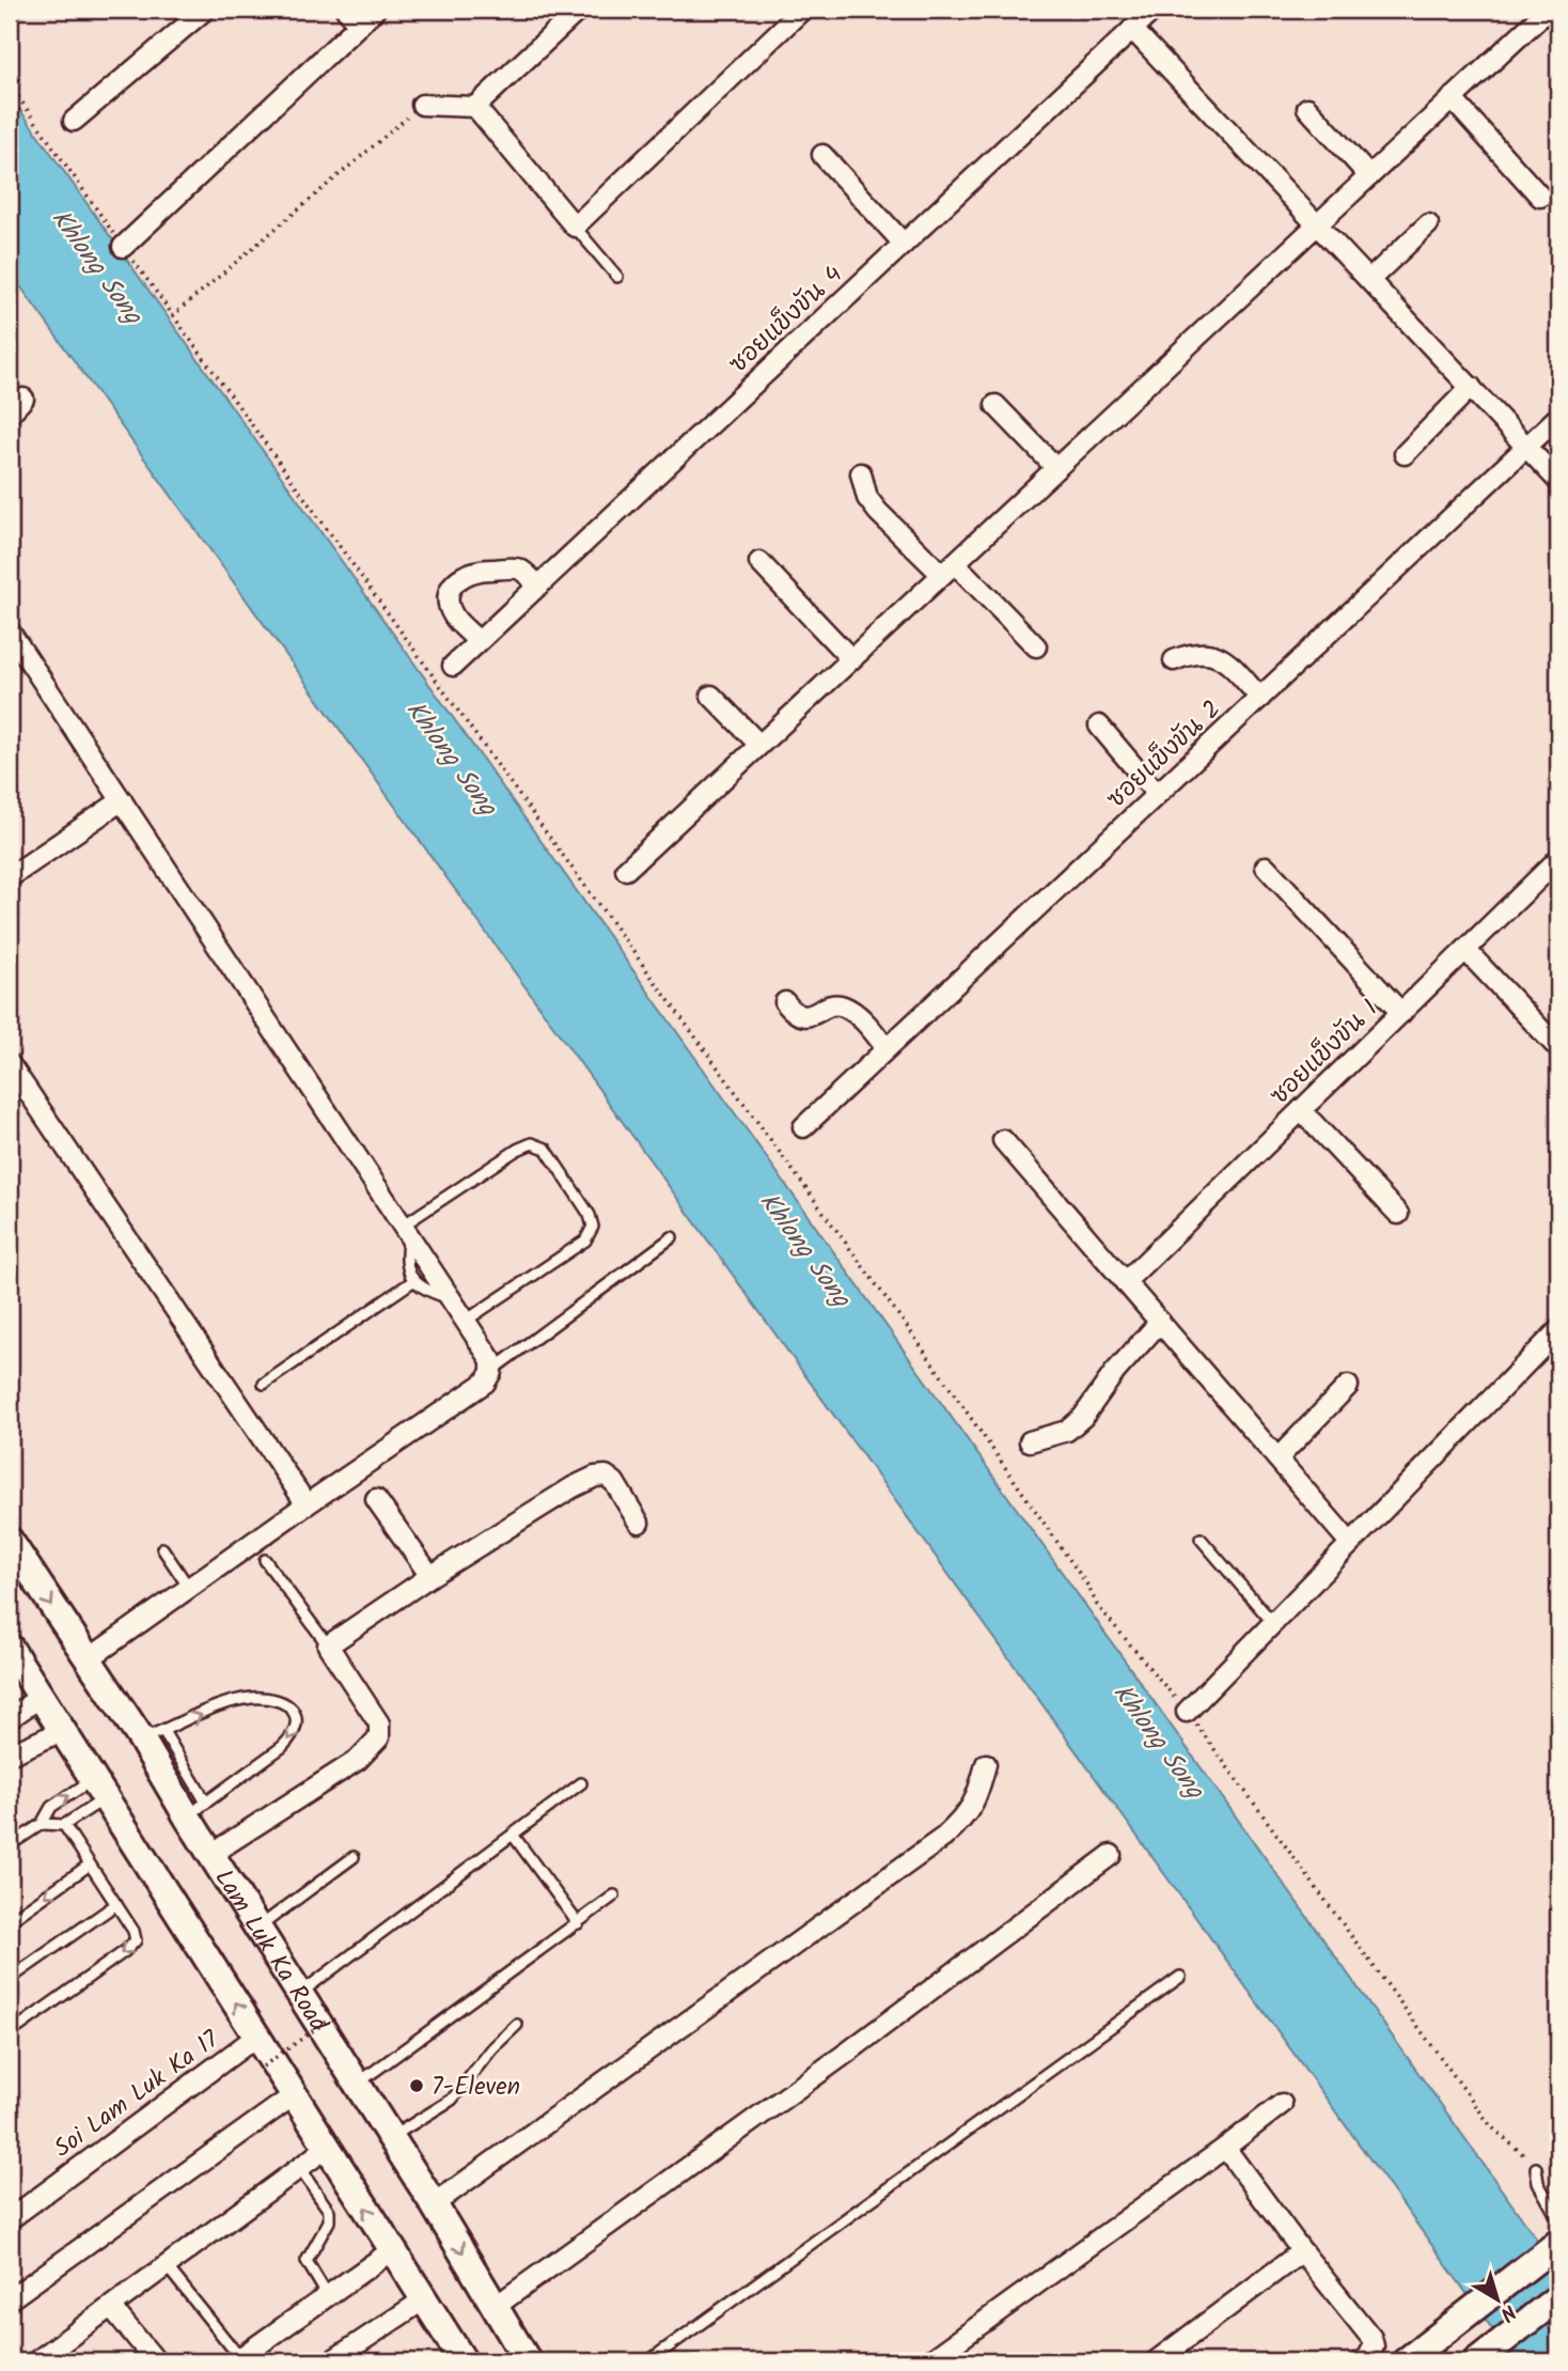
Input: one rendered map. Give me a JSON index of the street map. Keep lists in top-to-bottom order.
{
  "streets": {
    "main road": ["Lam Luk Ka Road"],
    "street": [
      "ซอยแข็งขัน 4",
      "ซอยแข็งขัน 2",
      "ซอยแข็งขัน 1",
      "Soi Lam Luk Ka 17"
    ]
  },
  "water": ["Khlong Song"],
  "places": ["7-Eleven"],
  "north": "bottom right"
}
